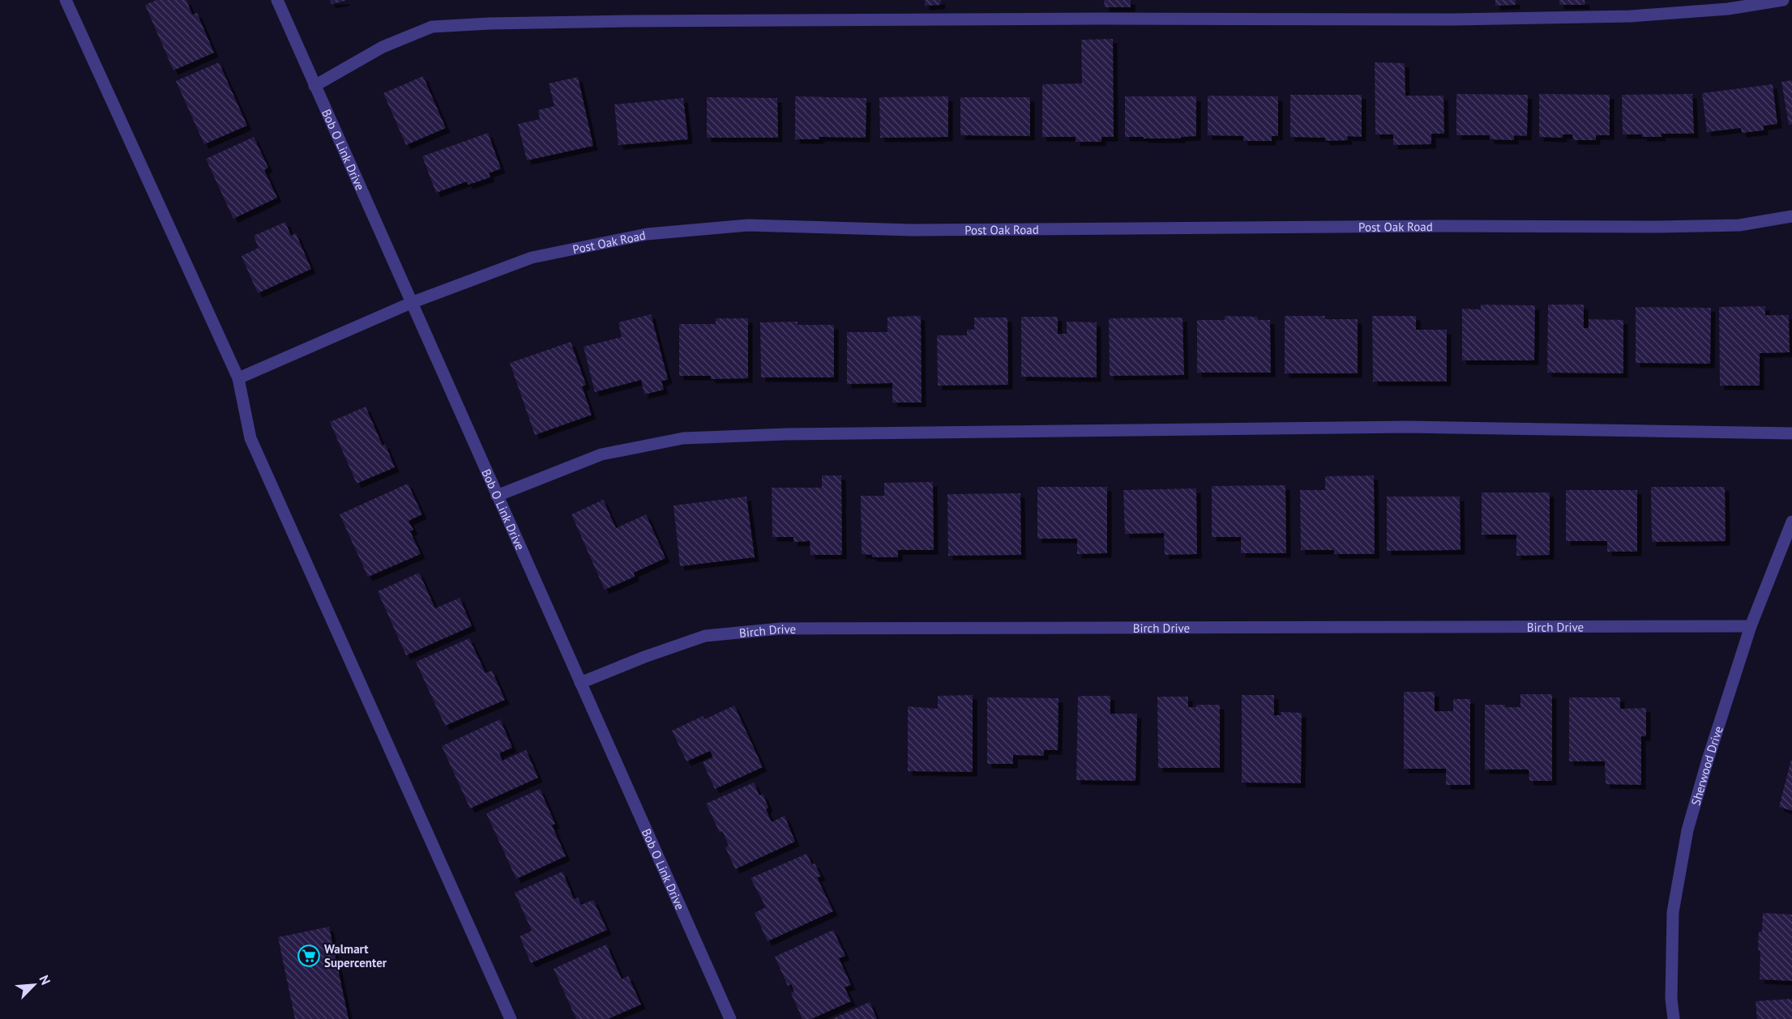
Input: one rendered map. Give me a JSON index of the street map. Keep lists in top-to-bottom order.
{
  "streets": {
    "street": [
      "Bob O Link Drive",
      "Post Oak Road",
      "Birch Drive",
      "Sherwood Drive"
    ]
  },
  "crossings": [
    ["Bob O Link Drive", "Post Oak Road"],
    ["Bob O Link Drive", "Birch Drive"],
    ["Birch Drive", "Sherwood Drive"]
  ],
  "places": {
    "supermarket": ["Walmart Supercenter"]
  },
  "north": "top right"
}
